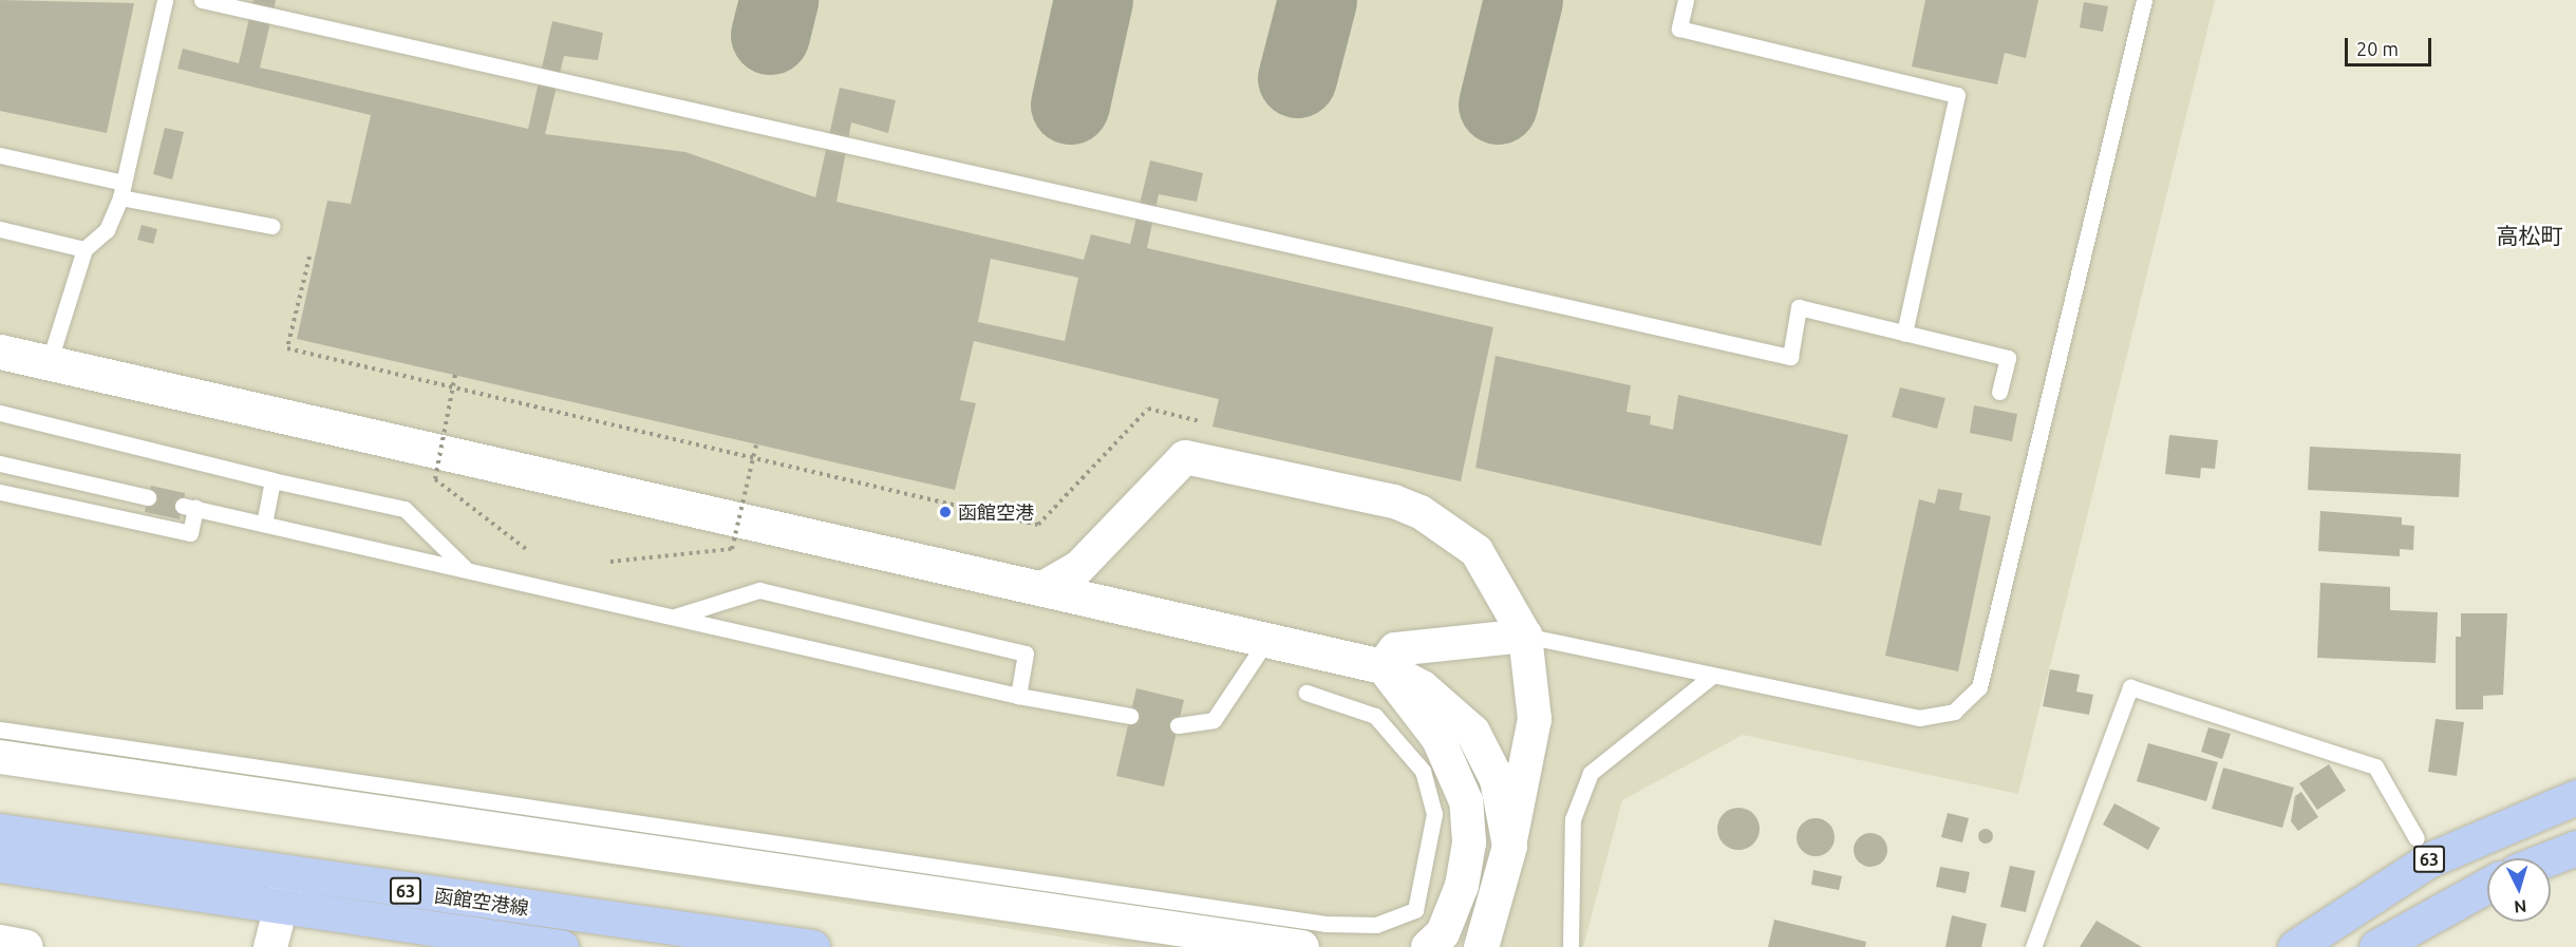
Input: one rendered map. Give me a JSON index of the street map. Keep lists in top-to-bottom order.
{
  "streets": {
    "main road": ["63", "函館空港線"]
  },
  "districts": ["高松町"],
  "places": ["函館空港"],
  "scale_bar": "20 m",
  "north": "bottom"
}
